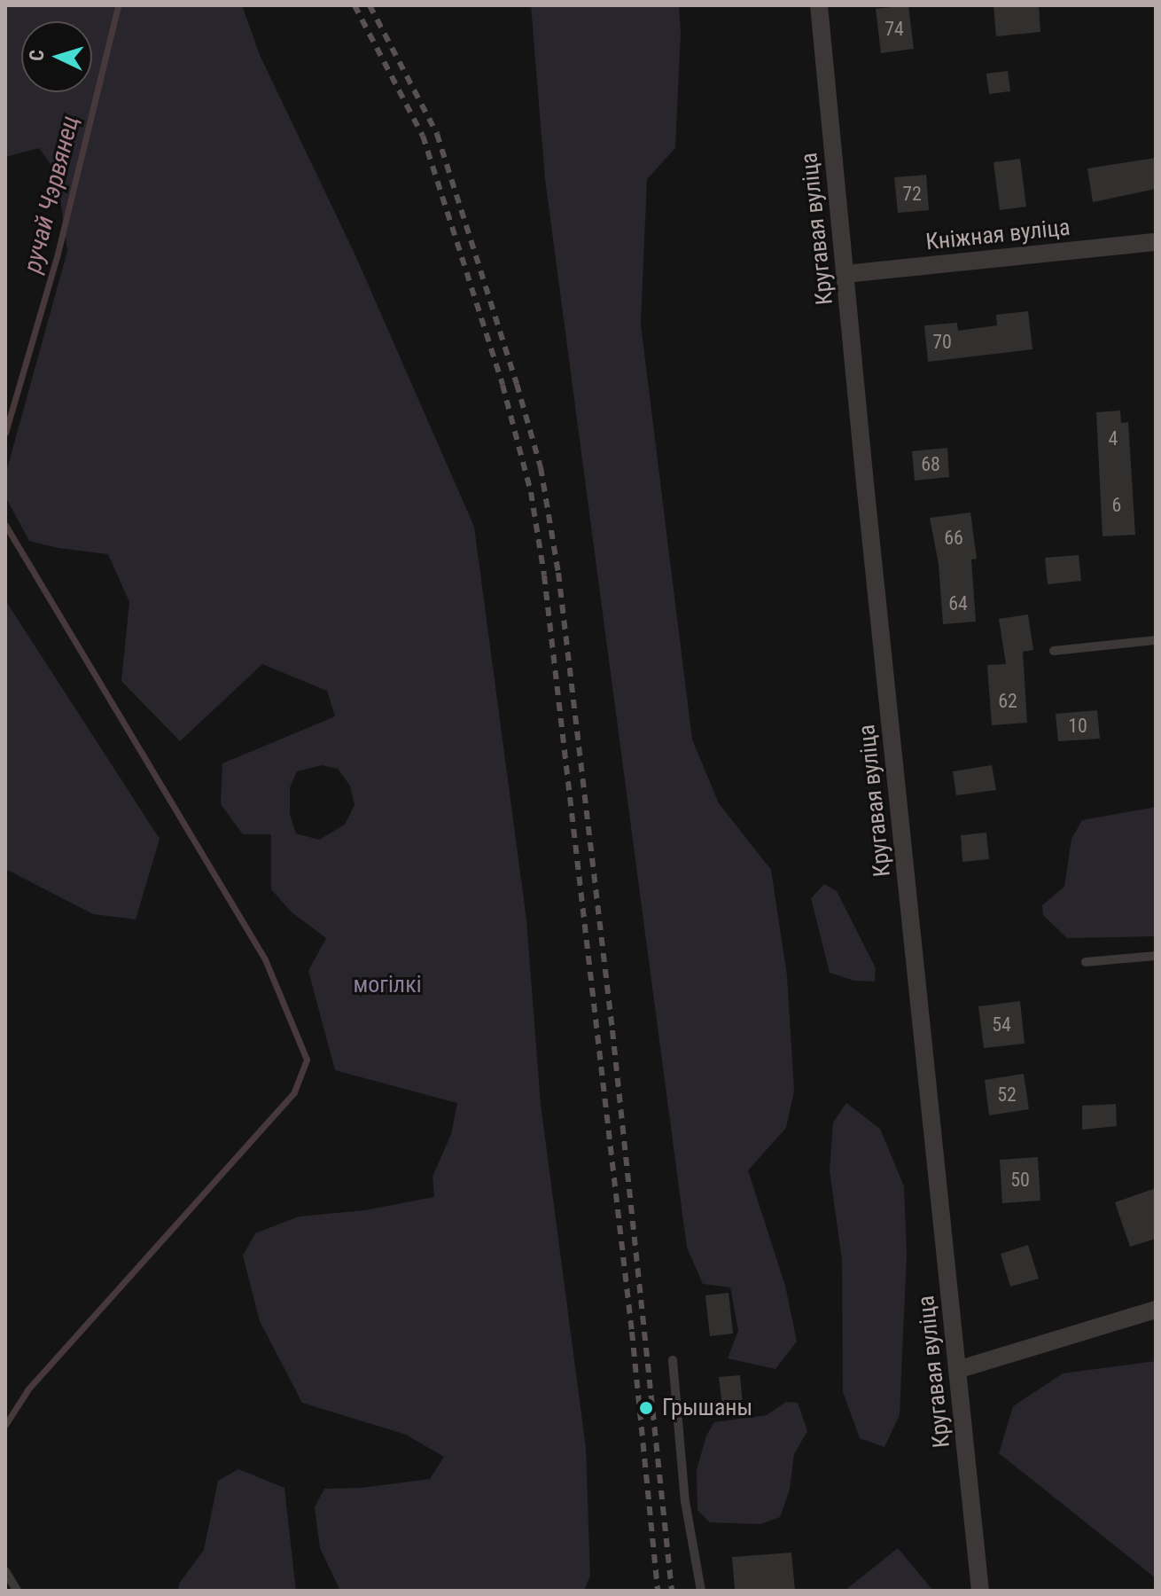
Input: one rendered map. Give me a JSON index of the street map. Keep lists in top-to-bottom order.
{
  "streets": {
    "street": ["Кругавая вуліца", "Кніжная вуліца"]
  },
  "crossings": [
    ["Кругавая вуліца", "Кніжная вуліца"]
  ],
  "water": ["ручай Чэрвянец"],
  "parks": ["могілкі"],
  "places": ["Грышаны"],
  "house_numbers": [
    "74",
    "72",
    "70",
    "4",
    "68",
    "6",
    "66",
    "64",
    "62",
    "10",
    "54",
    "52",
    "50"
  ],
  "north": "left"
}
